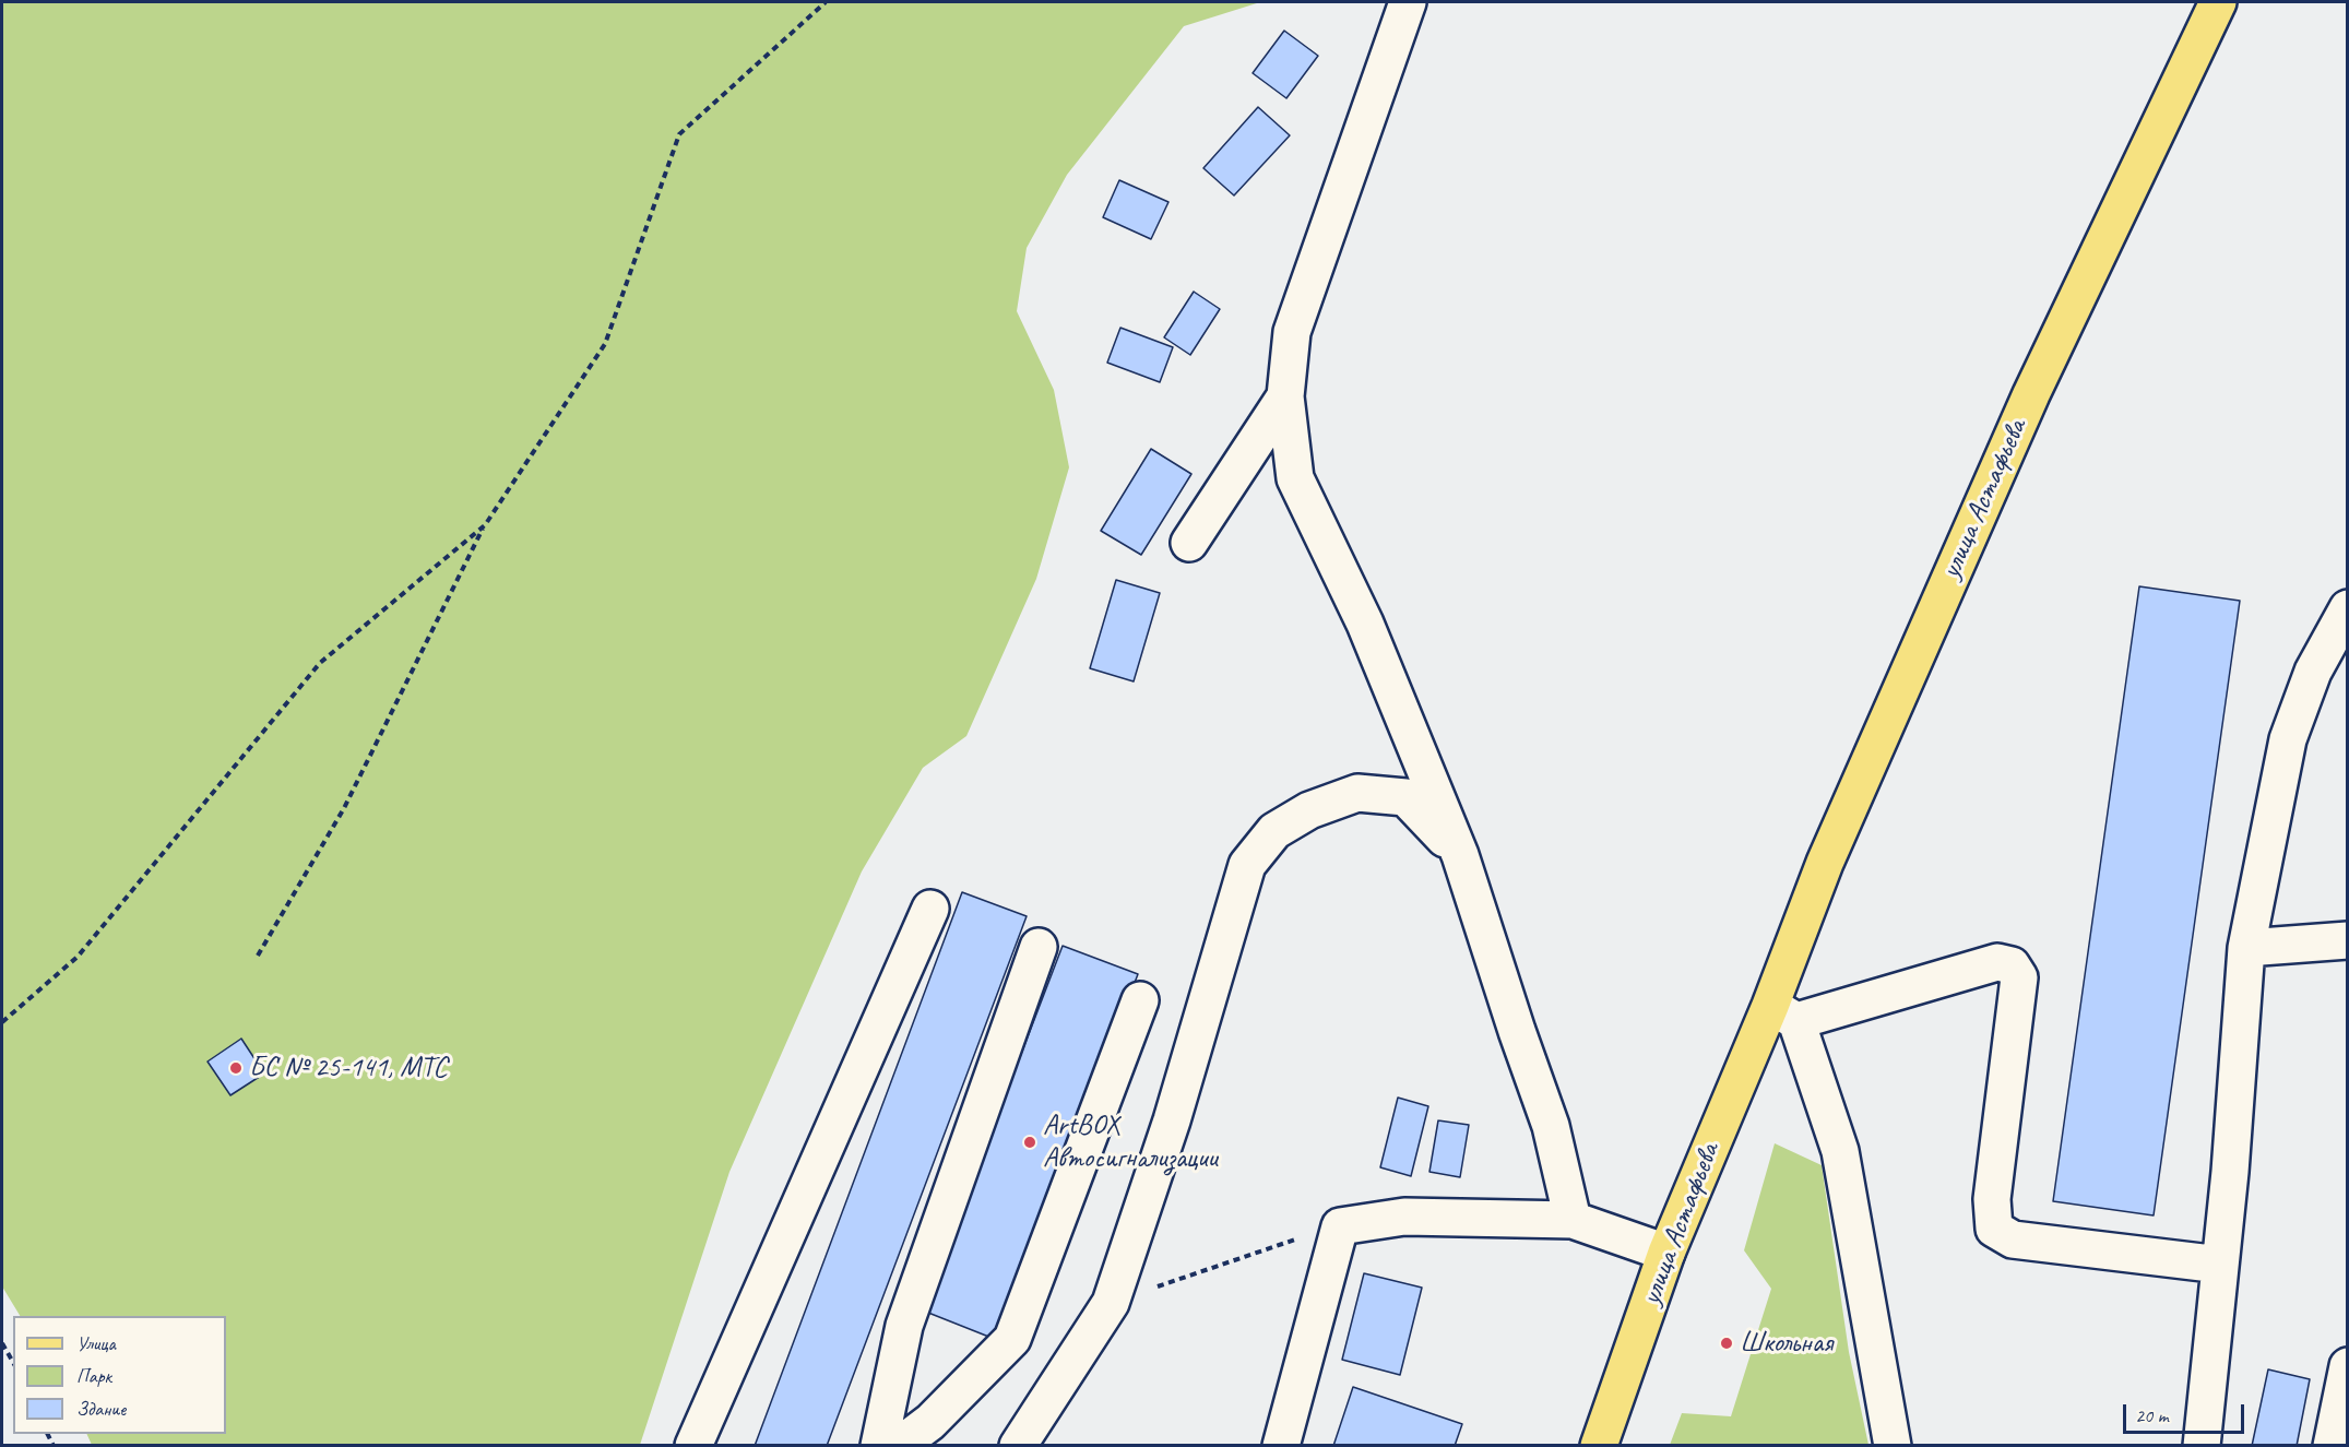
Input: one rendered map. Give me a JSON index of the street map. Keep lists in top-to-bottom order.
{
  "streets": {
    "main road": ["улица Астафьева"]
  },
  "places": ["БС № 25-141, МТС", "ArtBOX Автосигнализации", "Школьная"],
  "legend": ["Улица", "Парк", "Здание"],
  "scale_bar": "20 m"
}
